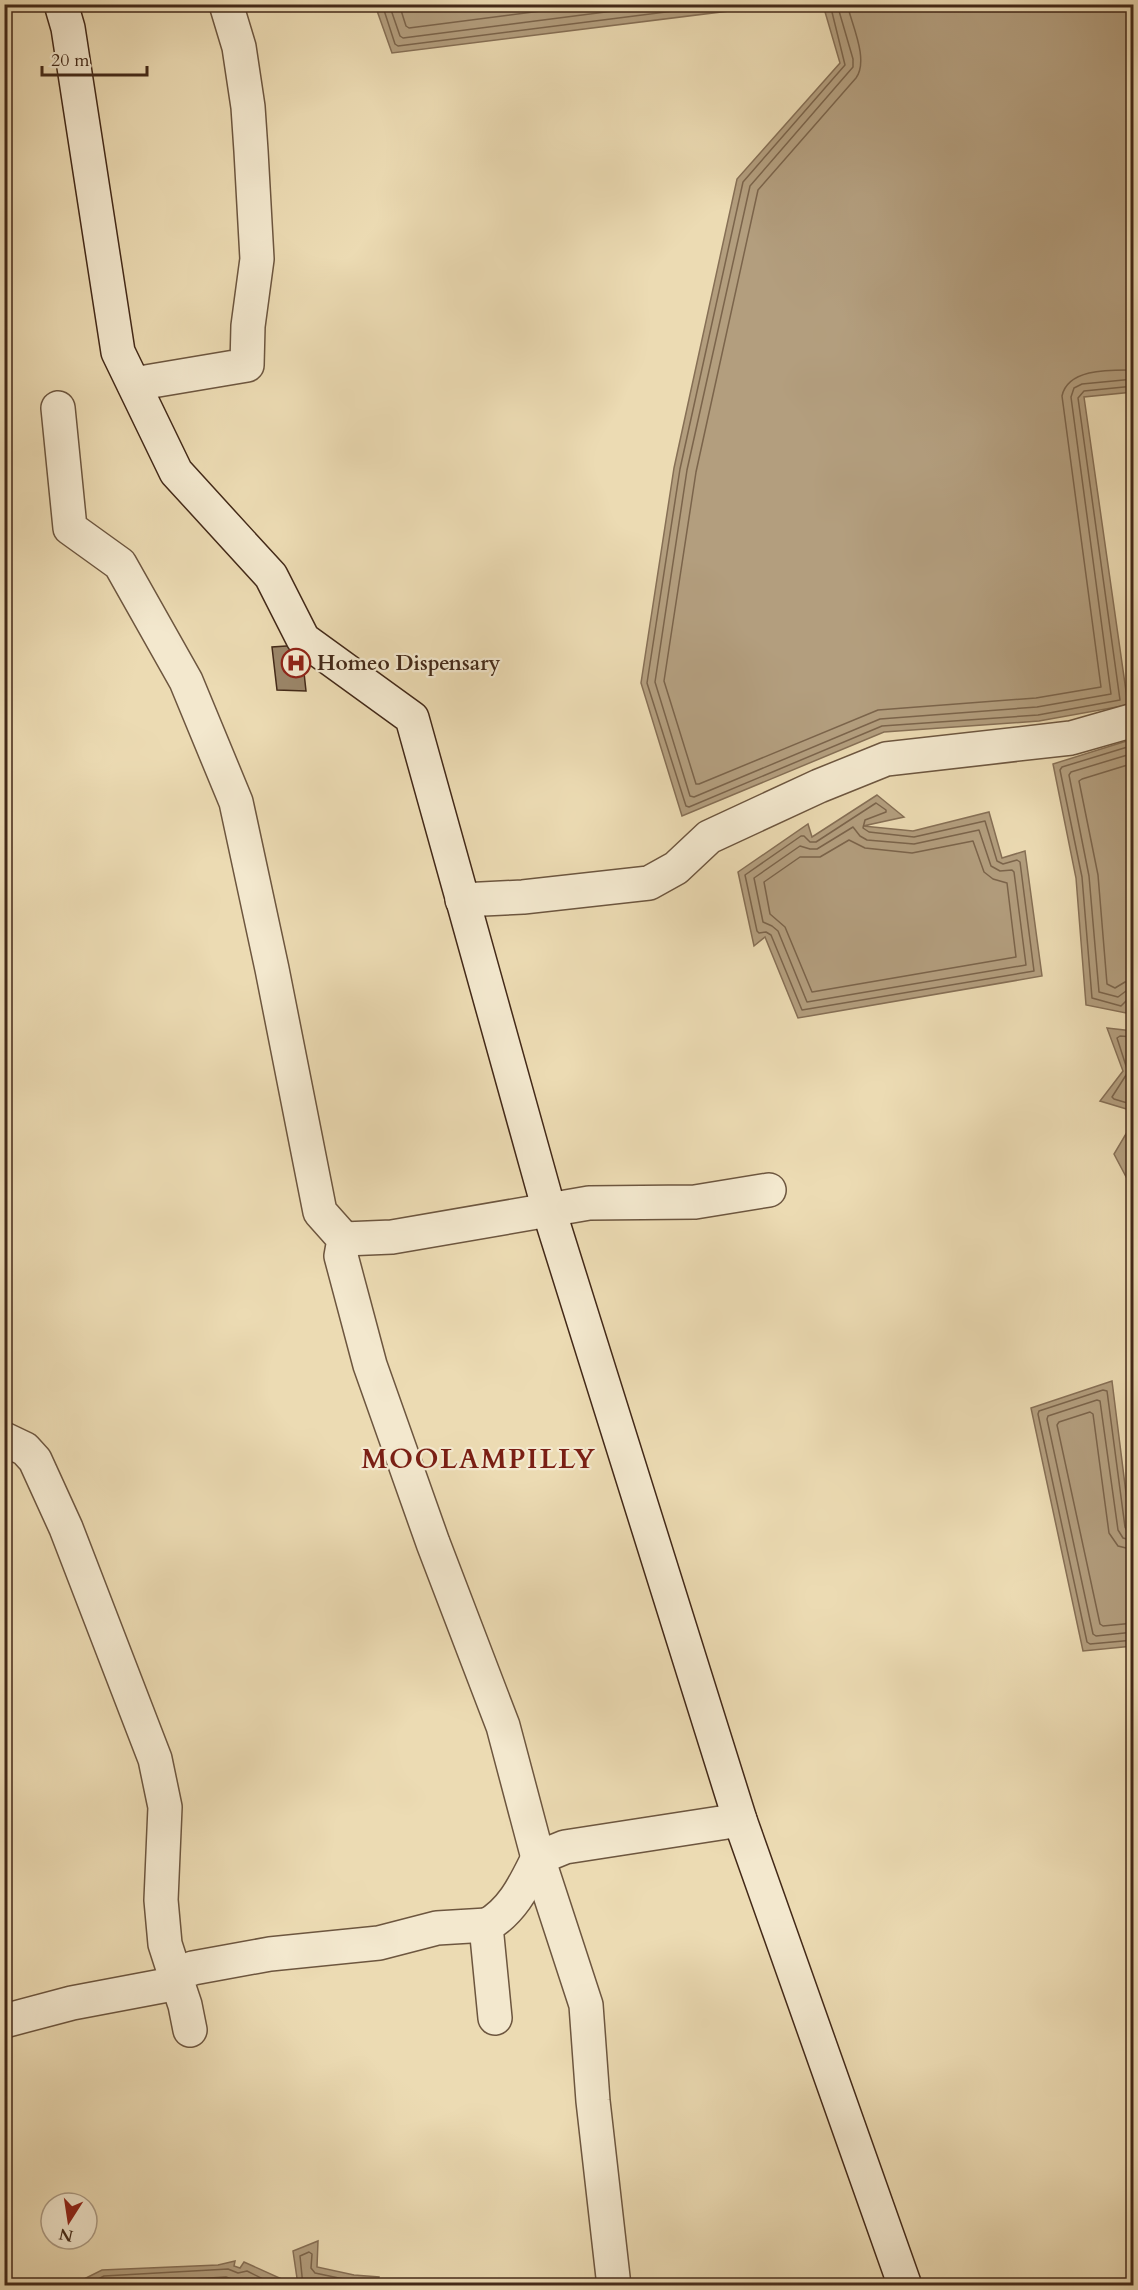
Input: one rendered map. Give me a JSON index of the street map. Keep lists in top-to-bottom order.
{
  "districts": ["MOOLAMPILLY"],
  "places": {
    "hospital": ["Homeo Dispensary"]
  },
  "scale_bar": "20 m",
  "north": "bottom"
}
